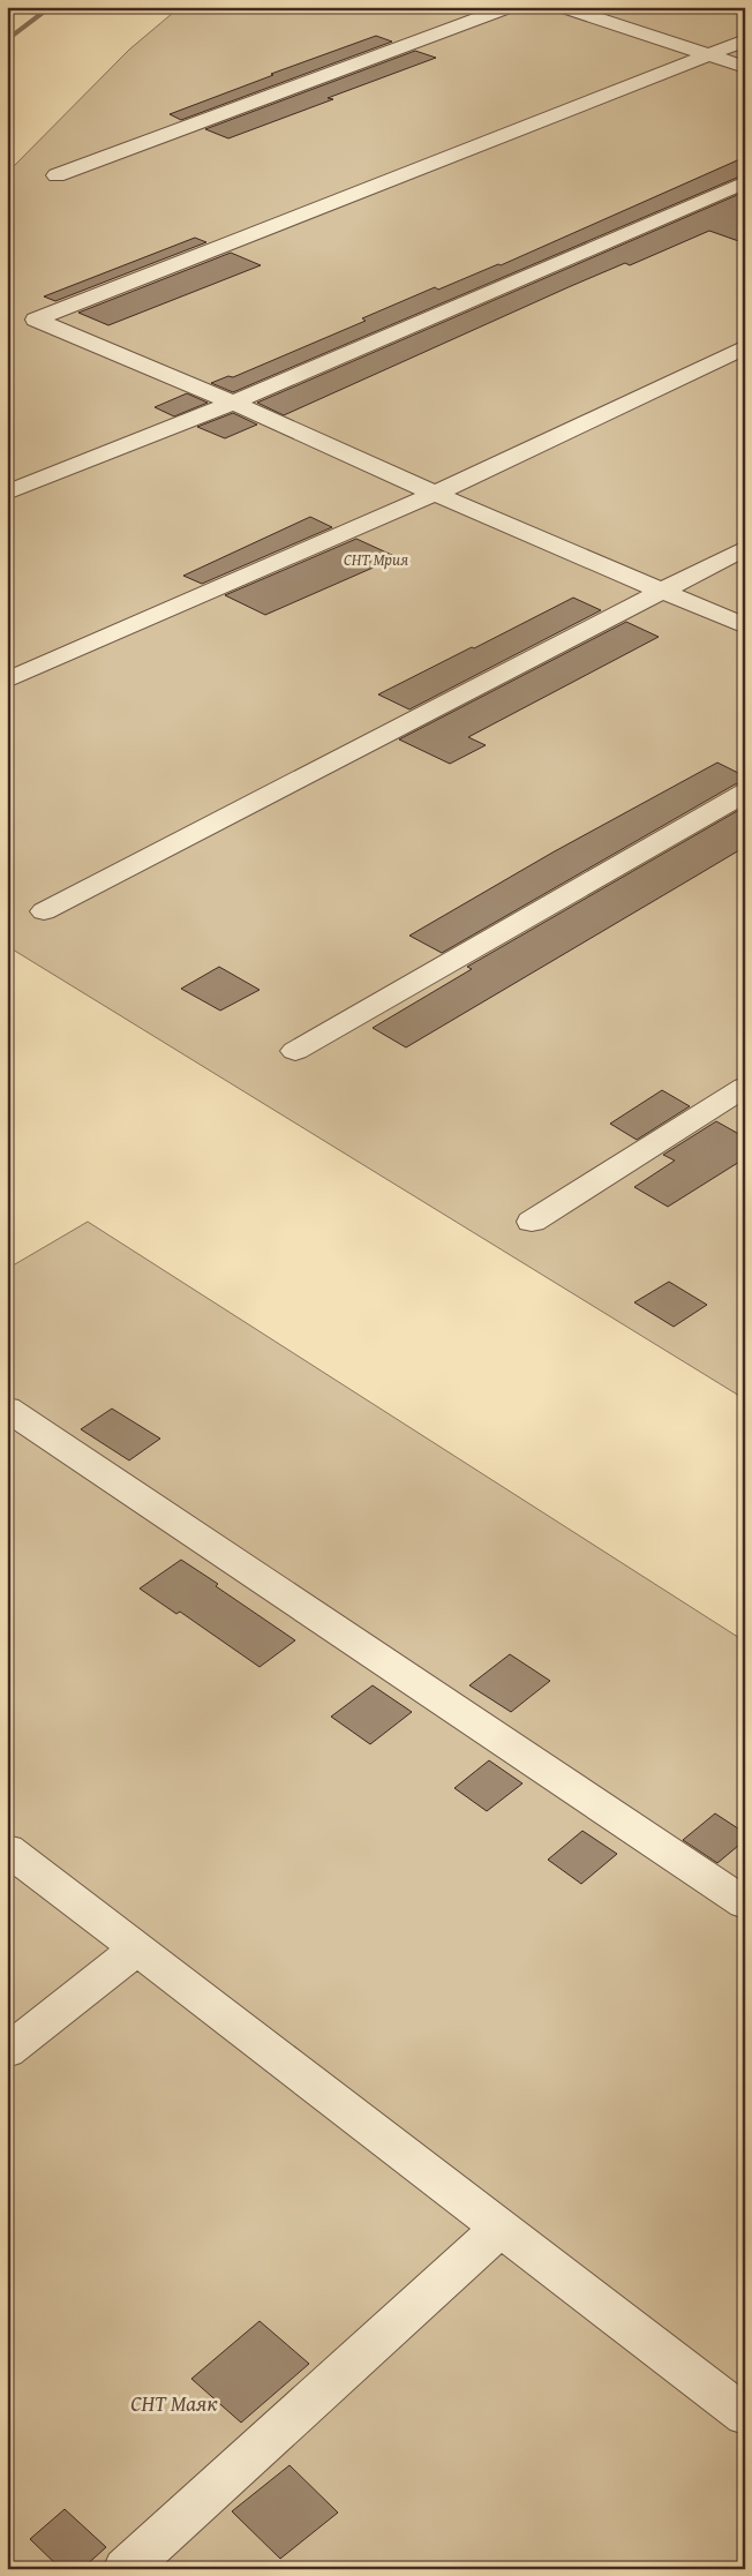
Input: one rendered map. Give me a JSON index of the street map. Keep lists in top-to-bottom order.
{
  "parks": ["СНТ Мрия", "СНТ Маяк"]
}
